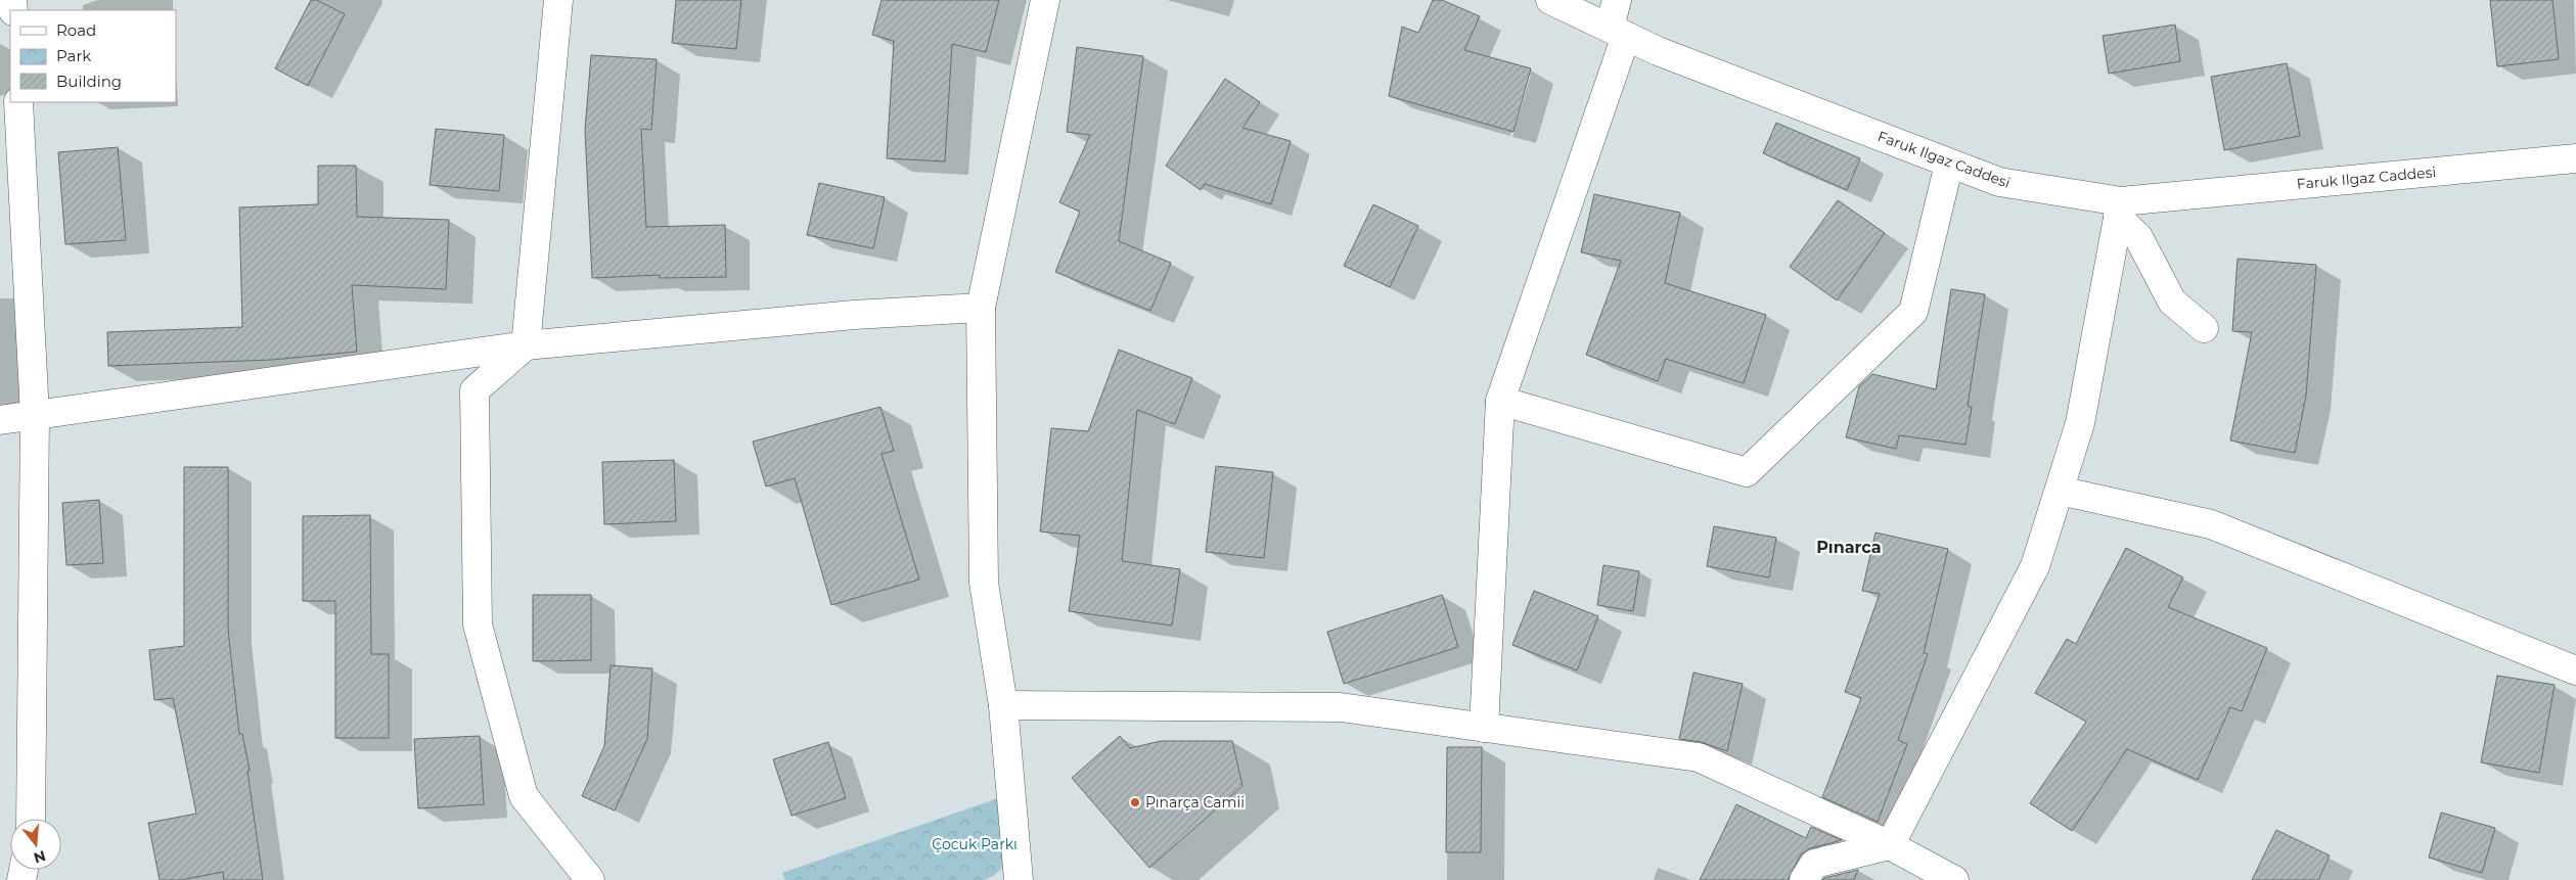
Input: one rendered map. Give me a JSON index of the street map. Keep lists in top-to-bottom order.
{
  "streets": {
    "street": ["Faruk Ilgaz Caddesi"]
  },
  "districts": ["Pınarca"],
  "parks": ["Çocuk Parkı"],
  "places": ["Pınarça Camii"],
  "legend": ["Road", "Park", "Building"],
  "north": "bottom"
}
